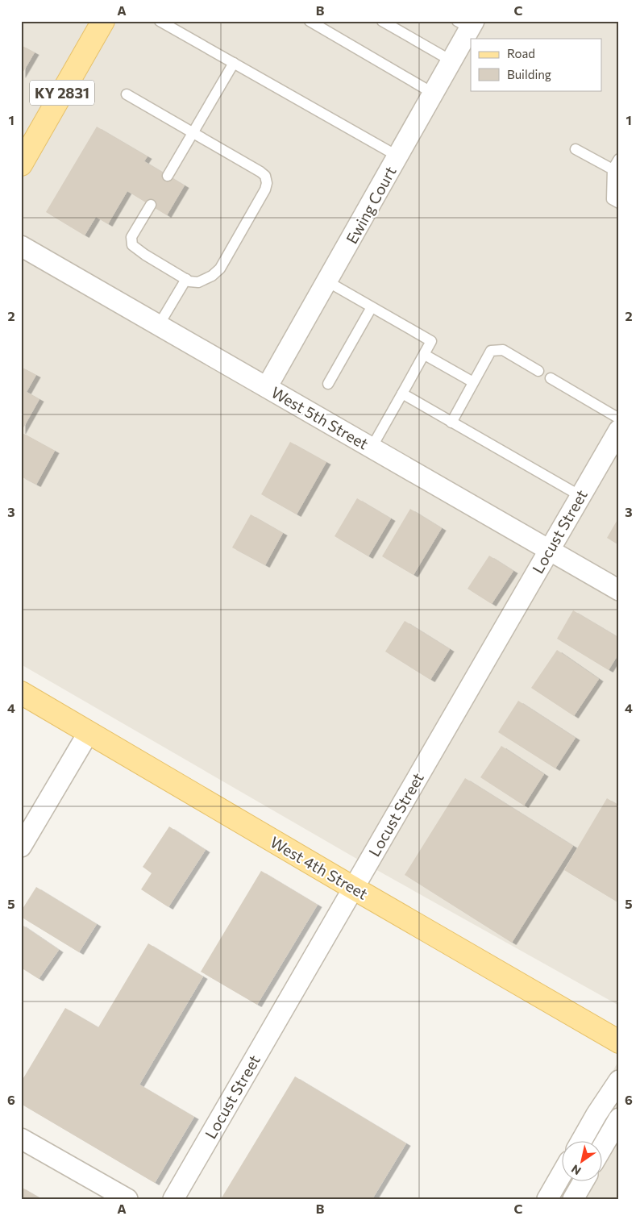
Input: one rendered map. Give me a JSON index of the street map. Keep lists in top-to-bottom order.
{
  "streets": {
    "main road": ["KY 2831", "West 4th Street"],
    "street": ["Ewing Court", "West 5th Street", "Locust Street"]
  },
  "crossings": [
    ["Ewing Court", "West 5th Street"],
    ["West 5th Street", "Locust Street"],
    ["Locust Street", "West 4th Street"]
  ],
  "legend": ["Road", "Building"],
  "north": "bottom left",
  "grid": {
    "columns": ["A", "B", "C"],
    "rows": [
      "1",
      "2",
      "3",
      "4",
      "5",
      "6"
    ]
  }
}
